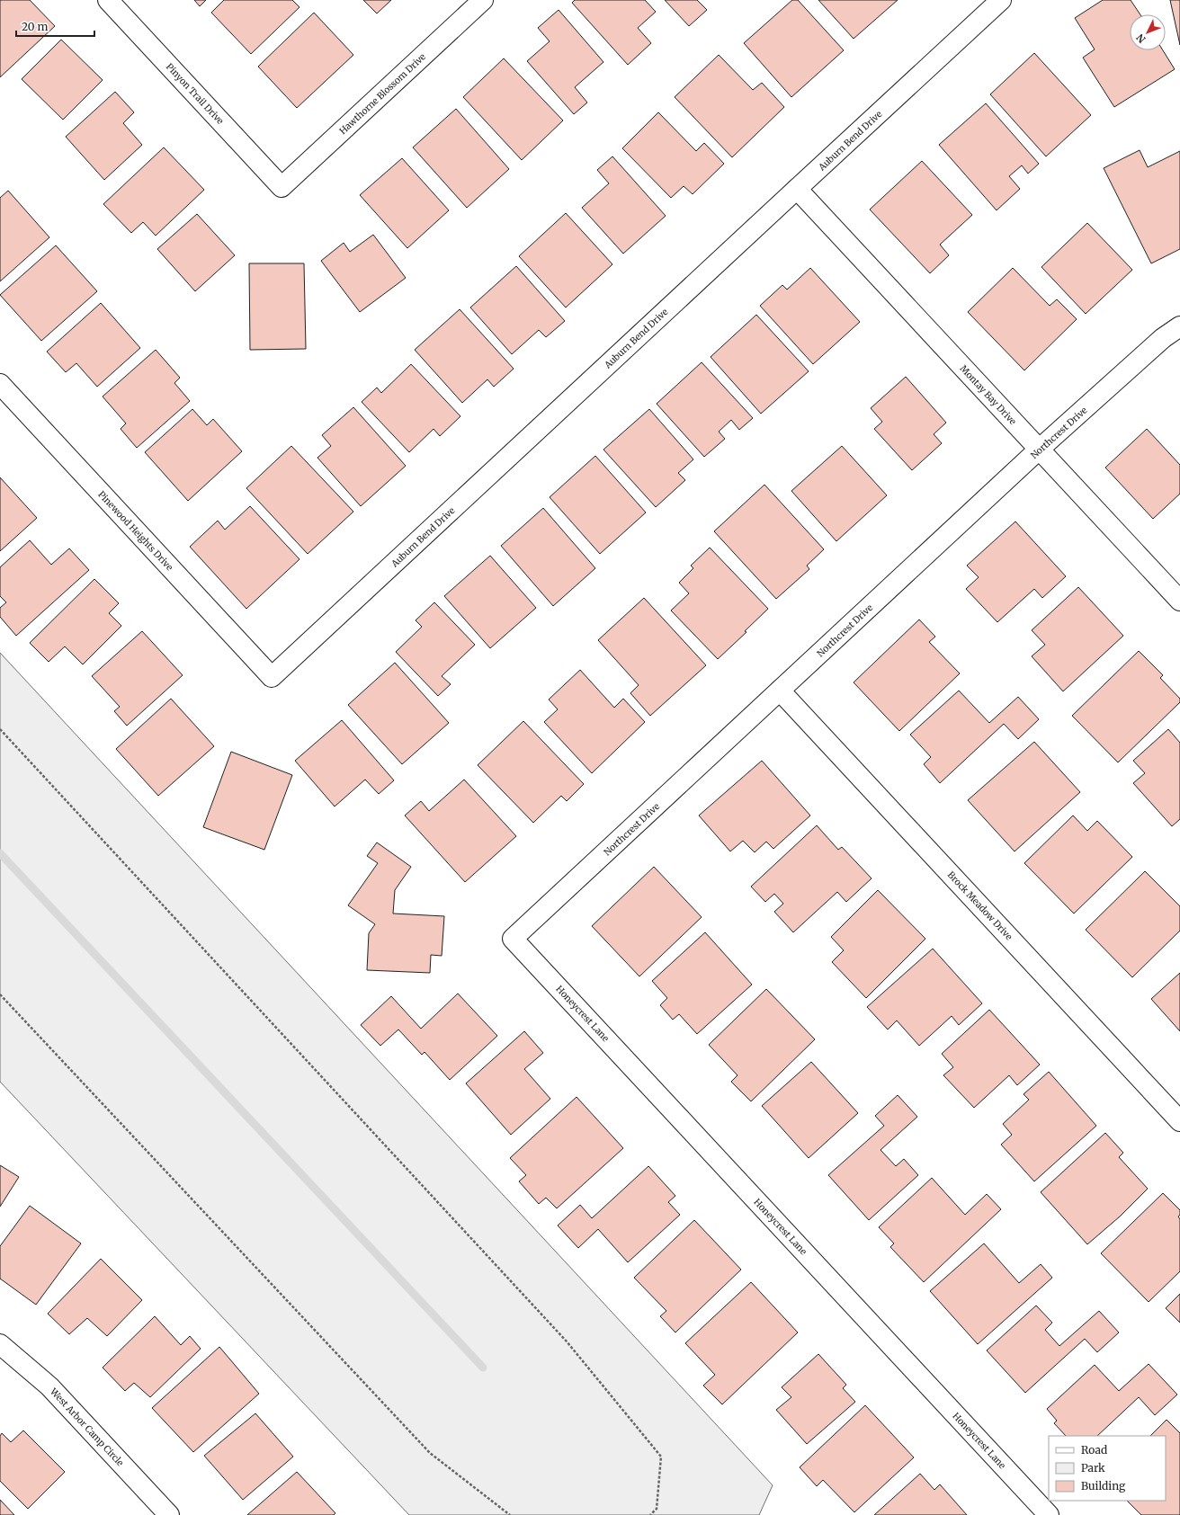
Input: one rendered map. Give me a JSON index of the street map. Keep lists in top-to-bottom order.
{
  "streets": {
    "street": [
      "Pinyon Trail Drive",
      "Hawthorne Blossom Drive",
      "Auburn Bend Drive",
      "Montay Bay Drive",
      "Northcrest Drive",
      "Pinewood Heights Drive",
      "Brock Meadow Drive",
      "Honeycrest Lane",
      "West Arbor Camp Circle"
    ]
  },
  "crossings": [
    ["Pinyon Trail Drive", "Hawthorne Blossom Drive"],
    ["Auburn Bend Drive", "Montay Bay Drive"],
    ["Auburn Bend Drive", "Pinewood Heights Drive"],
    ["Montay Bay Drive", "Northcrest Drive"],
    ["Northcrest Drive", "Brock Meadow Drive"],
    ["Northcrest Drive", "Honeycrest Lane"]
  ],
  "legend": ["Road", "Park", "Building"],
  "scale_bar": "20 m",
  "north": "bottom left"
}
